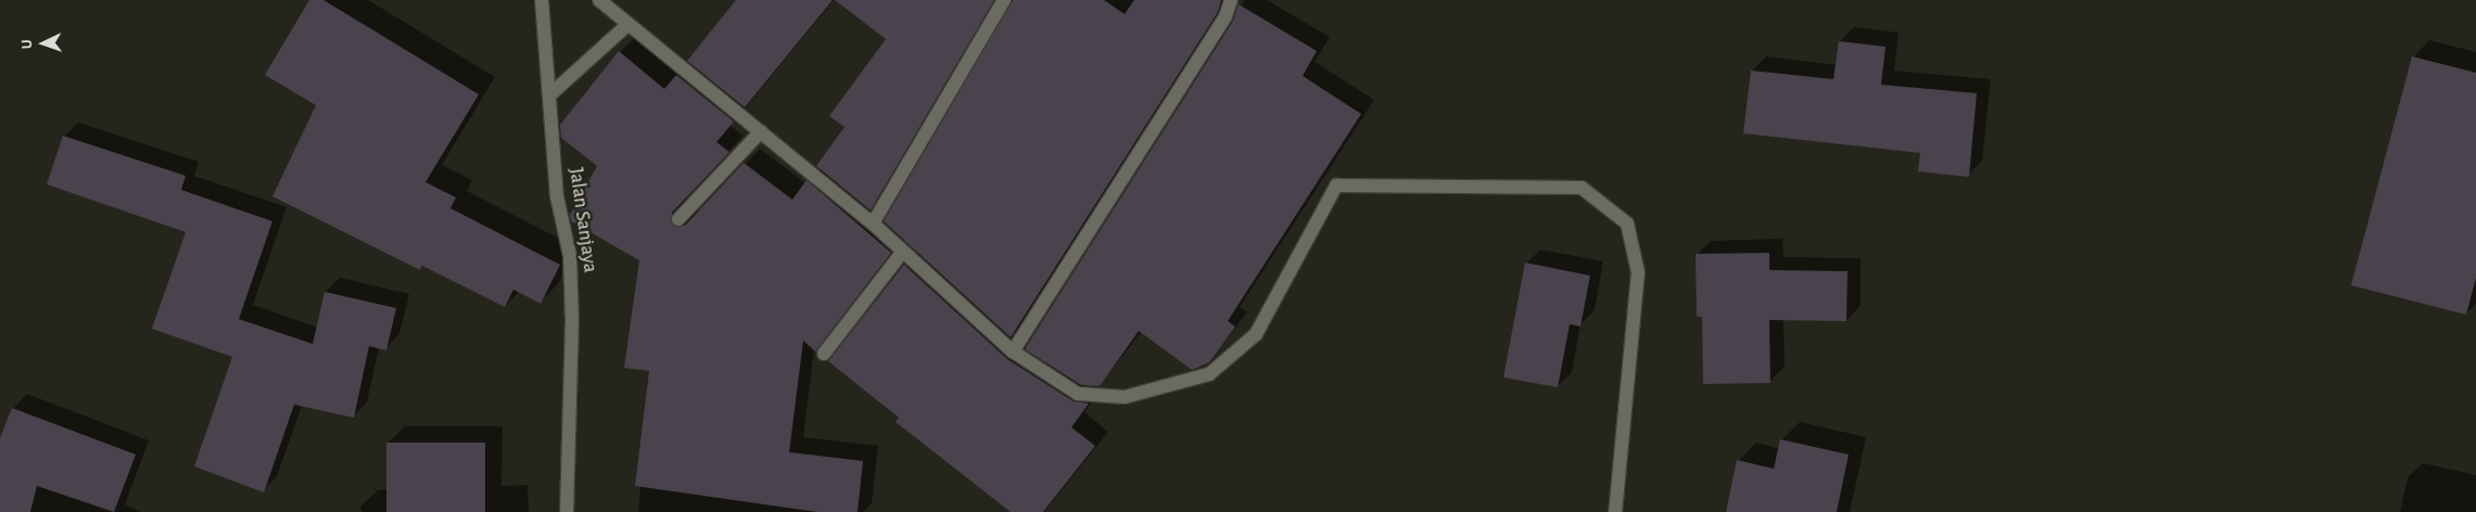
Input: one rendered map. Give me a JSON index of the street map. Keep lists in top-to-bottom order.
{
  "streets": {
    "street": ["Jalan Sanjaya"]
  },
  "north": "left"
}
